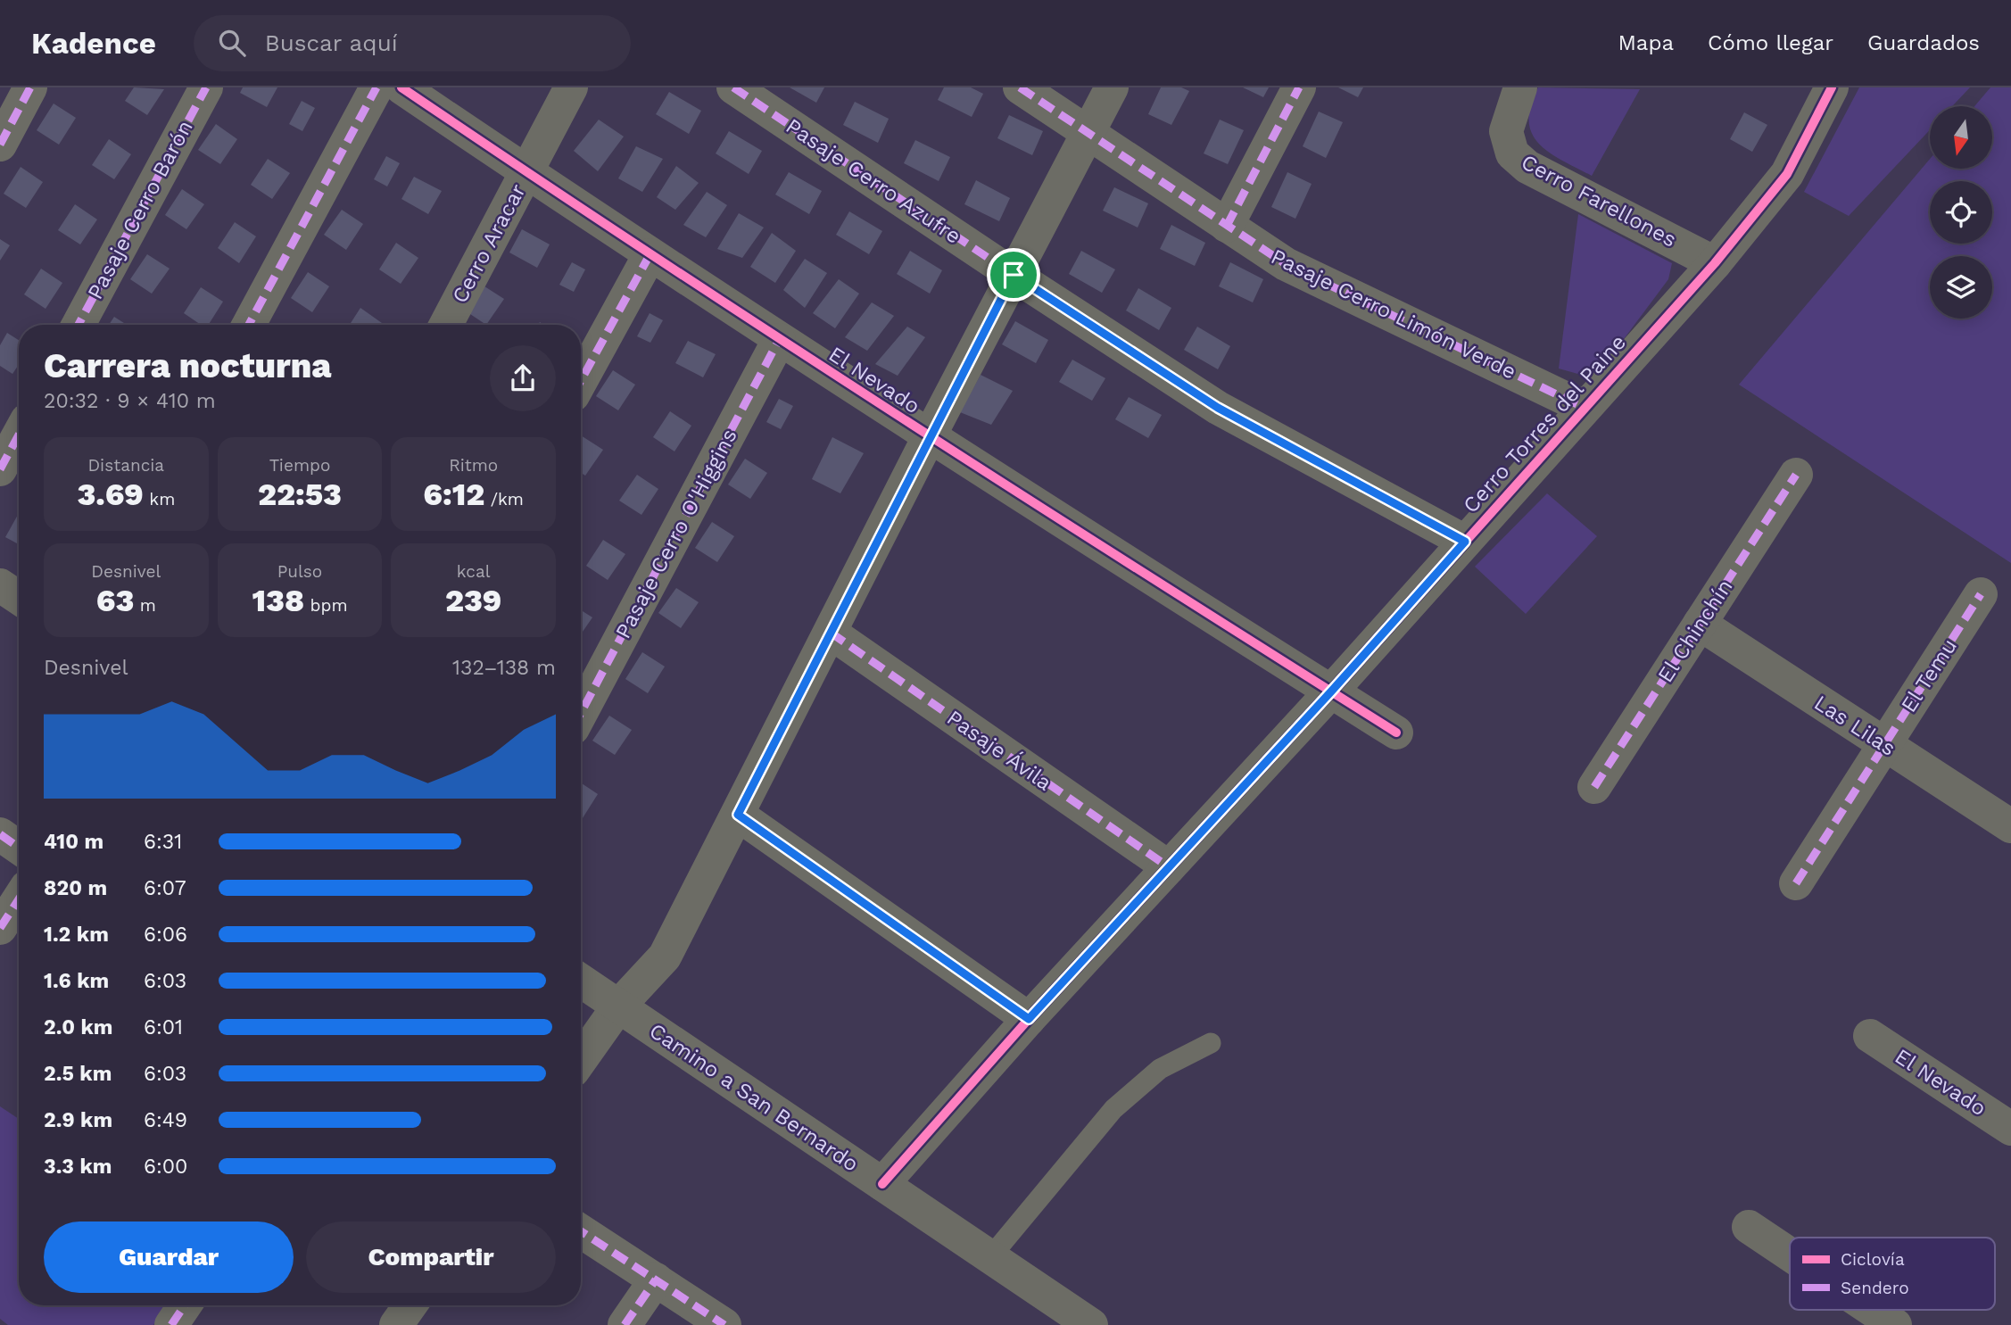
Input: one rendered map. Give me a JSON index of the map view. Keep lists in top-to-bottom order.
{
  "streets": {
    "street": [
      "Pasaje Cerro Azufre",
      "Cerro Farellones",
      "Pasaje Cerro Barón",
      "Cerro Aracar",
      "Pasaje Cerro Limón Verde",
      "El Nevado",
      "Cerro Torres del Paine",
      "Pasaje Cerro O'Higgins",
      "El Chinchín",
      "El Temu",
      "Las Lilas",
      "Pasaje Ávila",
      "Camino a San Bernardo"
    ]
  },
  "crossings": [
    ["Pasaje Cerro Azufre", "Cerro Torres del Paine"],
    ["Cerro Farellones", "Cerro Torres del Paine"],
    ["Cerro Aracar", "El Nevado"],
    ["Pasaje Cerro Limón Verde", "Cerro Torres del Paine"],
    ["El Nevado", "Cerro Torres del Paine"],
    ["El Nevado", "Pasaje Cerro O'Higgins"],
    ["Cerro Torres del Paine", "Pasaje Ávila"],
    ["Cerro Torres del Paine", "Camino a San Bernardo"],
    ["El Chinchín", "Las Lilas"],
    ["El Temu", "Las Lilas"]
  ],
  "legend": ["Ciclovía", "Sendero"],
  "north": "bottom",
  "page": {
    "header": "Kadence",
    "search": "Buscar aquí",
    "nav": ["Mapa", "Cómo llegar", "Guardados"],
    "heading": ["Carrera nocturna", "20:32 · 9 × 410 m"],
    "stats": [
      ["Distancia", "3.69 km"],
      ["Tiempo", "22:53"],
      ["Ritmo", "6:12 /km"],
      ["Desnivel", "63 m"],
      ["Pulso", "138 bpm"],
      ["kcal", "239"]
    ],
    "chart": ["Desnivel", "132–138 m"],
    "list": [
      {
        "name": "410 m",
        "note": "6:31"
      },
      {
        "name": "820 m",
        "note": "6:07"
      },
      {
        "name": "1.2 km",
        "note": "6:06"
      },
      {
        "name": "1.6 km",
        "note": "6:03"
      },
      {
        "name": "2.0 km",
        "note": "6:01"
      },
      {
        "name": "2.5 km",
        "note": "6:03"
      },
      {
        "name": "2.9 km",
        "note": "6:49"
      },
      {
        "name": "3.3 km",
        "note": "6:00"
      }
    ],
    "buttons": ["Guardar", "Compartir"]
  }
}
